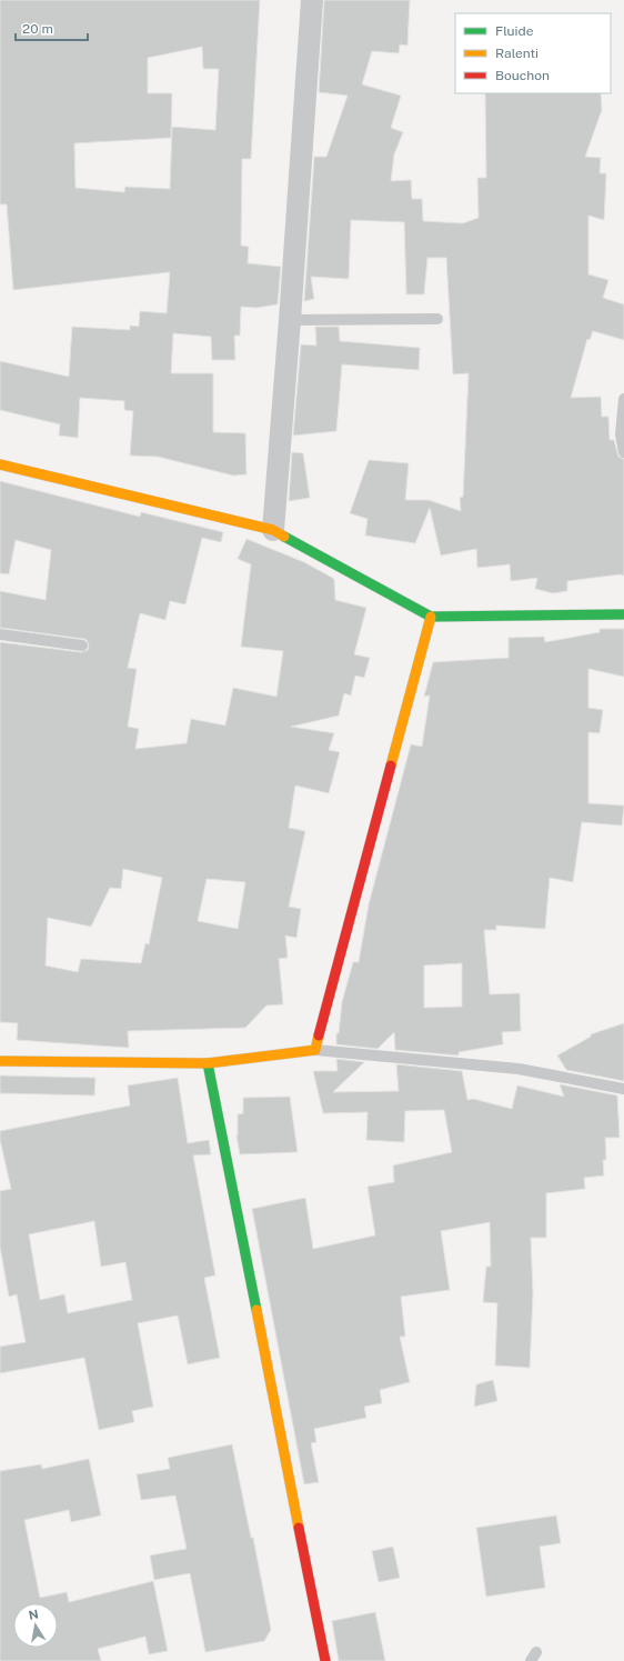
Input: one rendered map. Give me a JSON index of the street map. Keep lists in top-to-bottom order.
{
  "legend": ["Fluide", "Ralenti", "Bouchon"],
  "scale_bar": "20 m",
  "north": "top"
}
